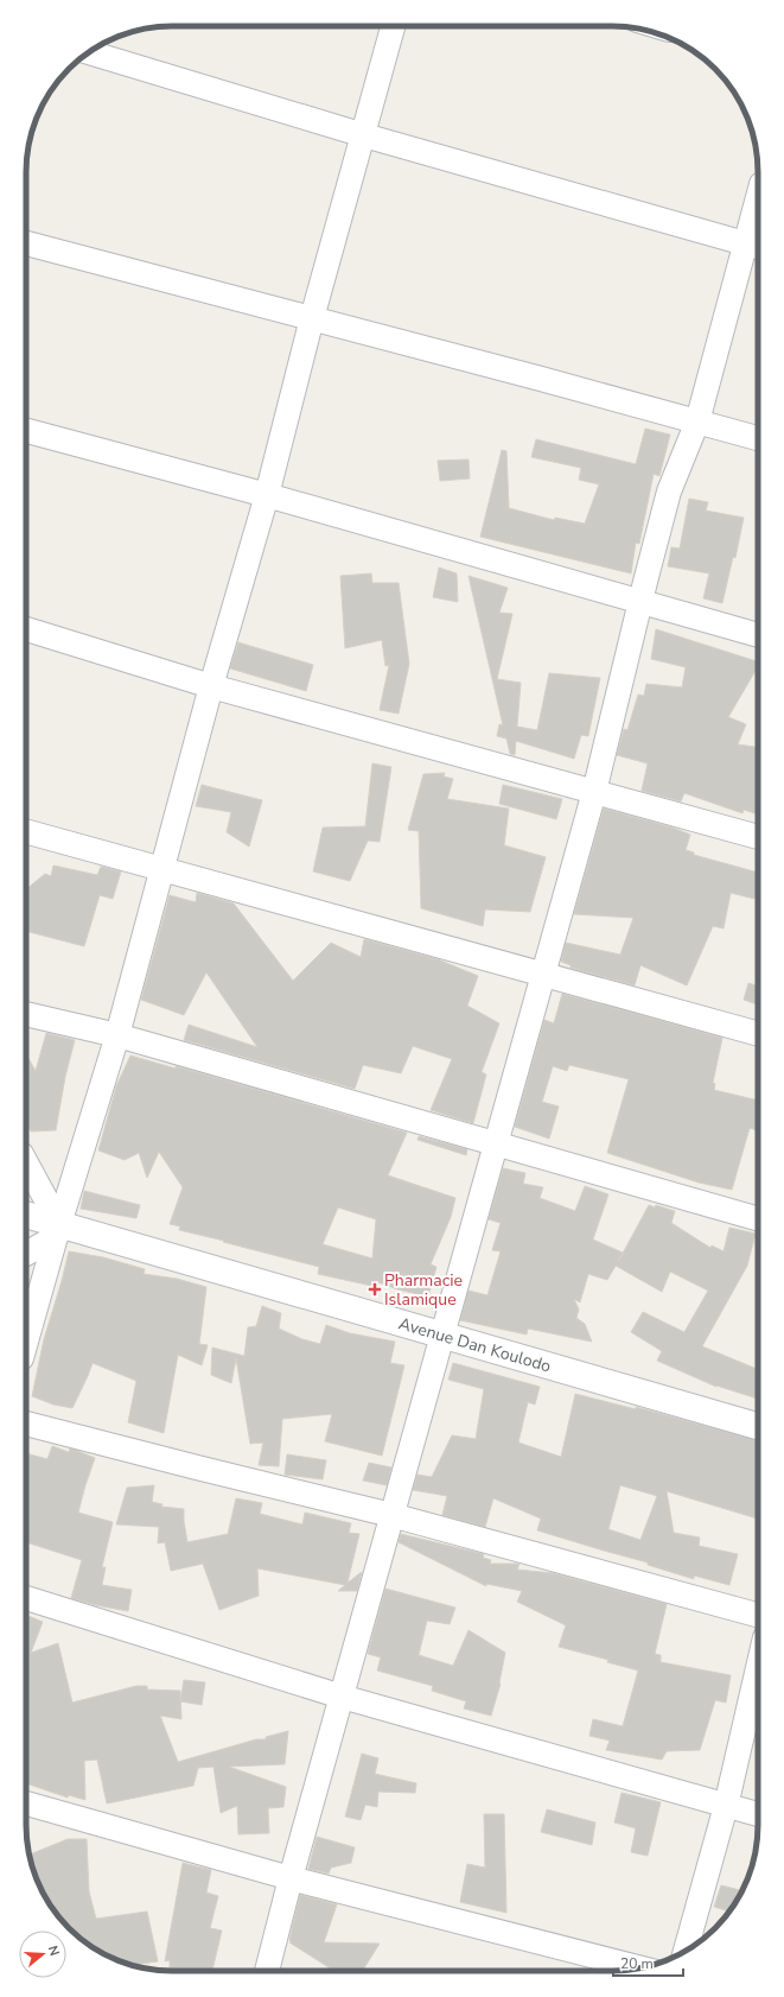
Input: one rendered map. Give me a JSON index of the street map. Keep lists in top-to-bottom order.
{
  "streets": {
    "street": ["Avenue Dan Koulodo"]
  },
  "places": {
    "health": ["Pharmacie Islamique"]
  },
  "scale_bar": "20 m",
  "north": "right"
}
